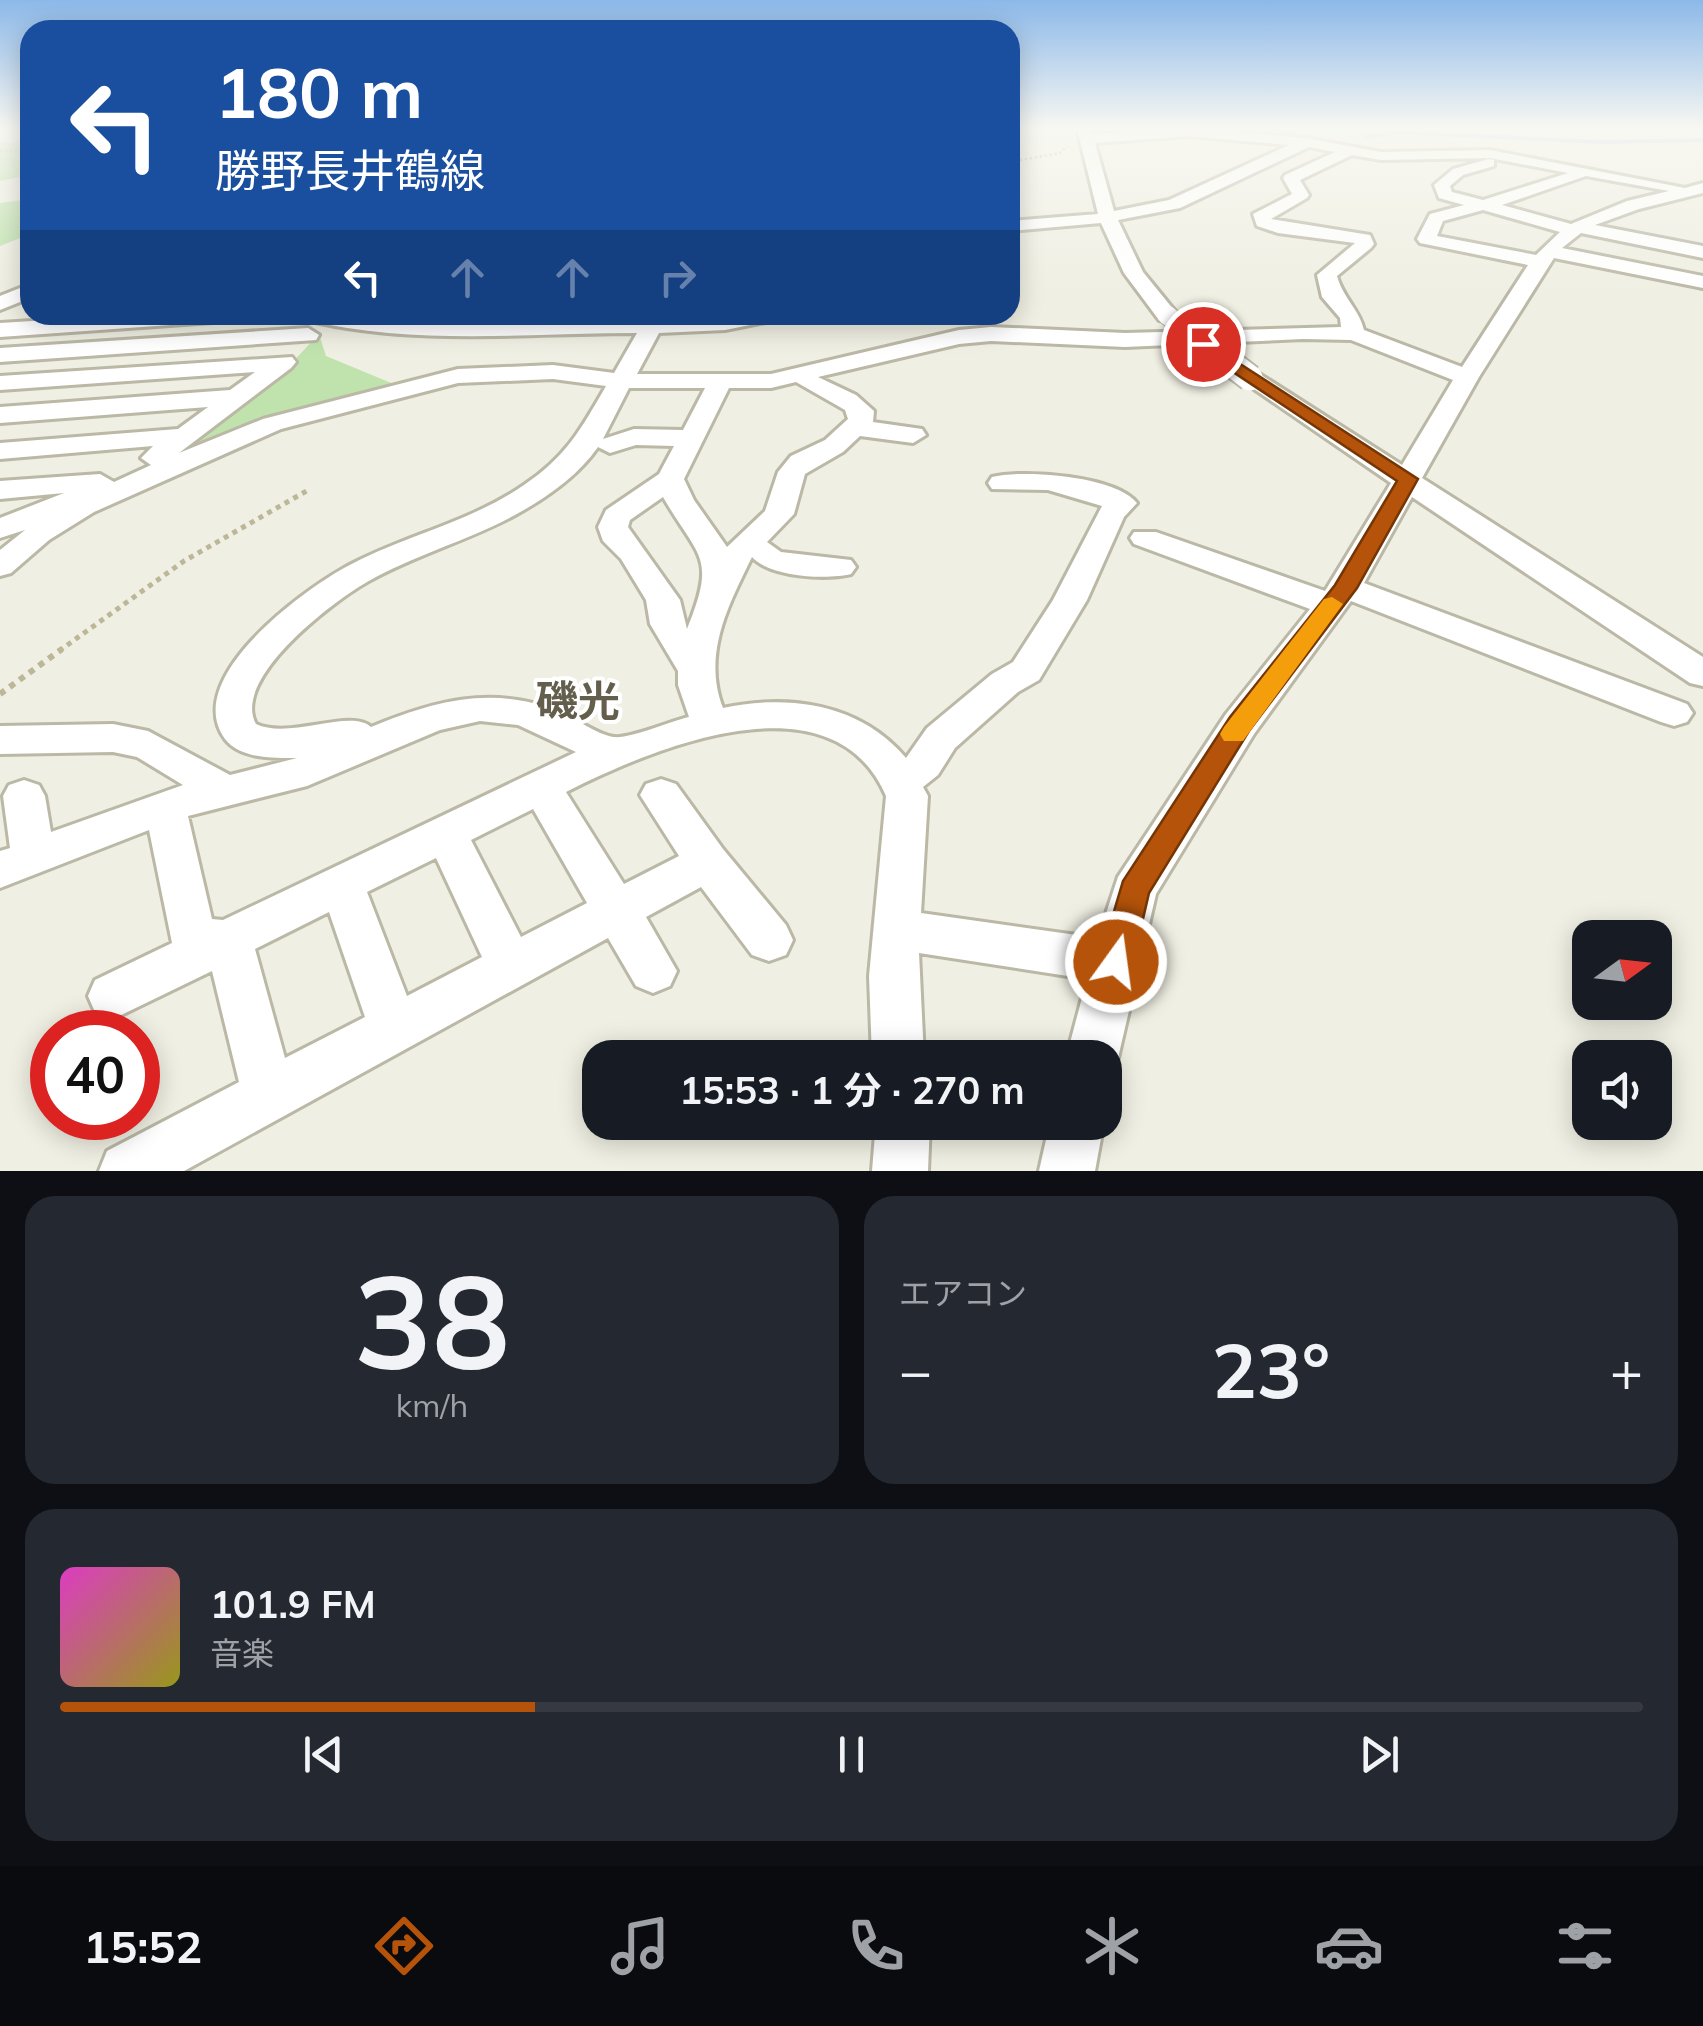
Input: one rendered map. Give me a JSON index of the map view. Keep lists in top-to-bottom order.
{
  "districts": ["磯光"],
  "north": "right",
  "page": {
    "turn": ["180 m", "勝野長井鶴線"],
    "limit": "40",
    "trip": "15:53 · 1 分 · 270 m",
    "tile": [
      ["38", "km/h"],
      "エアコン"
    ],
    "heat": ["−", "23°", "+"],
    "song": ["101.9 FM", "音楽"],
    "tabs": "15:52"
  }
}
